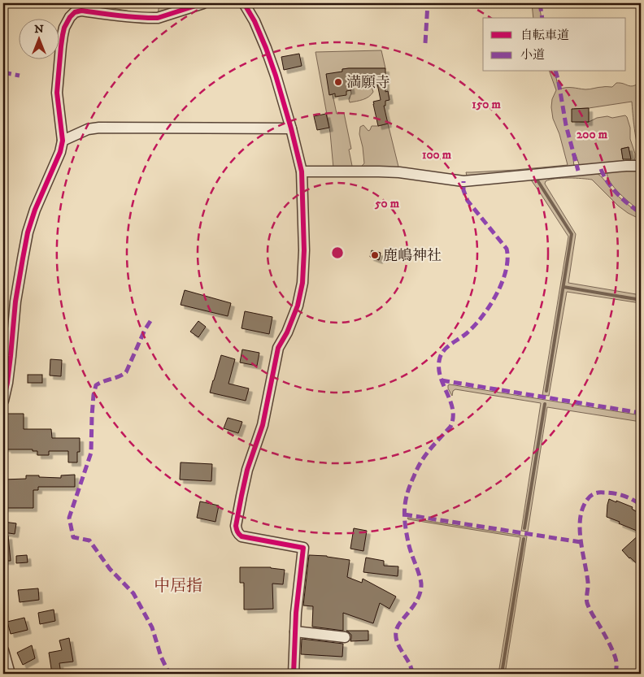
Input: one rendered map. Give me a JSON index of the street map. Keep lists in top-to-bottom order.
{
  "districts": ["中居指"],
  "places": ["満願寺", "鹿嶋神社"],
  "legend": ["自転車道", "小道"],
  "north": "top",
  "rings": [
    "150 m",
    "200 m",
    "100 m",
    "50 m"
  ]
}
